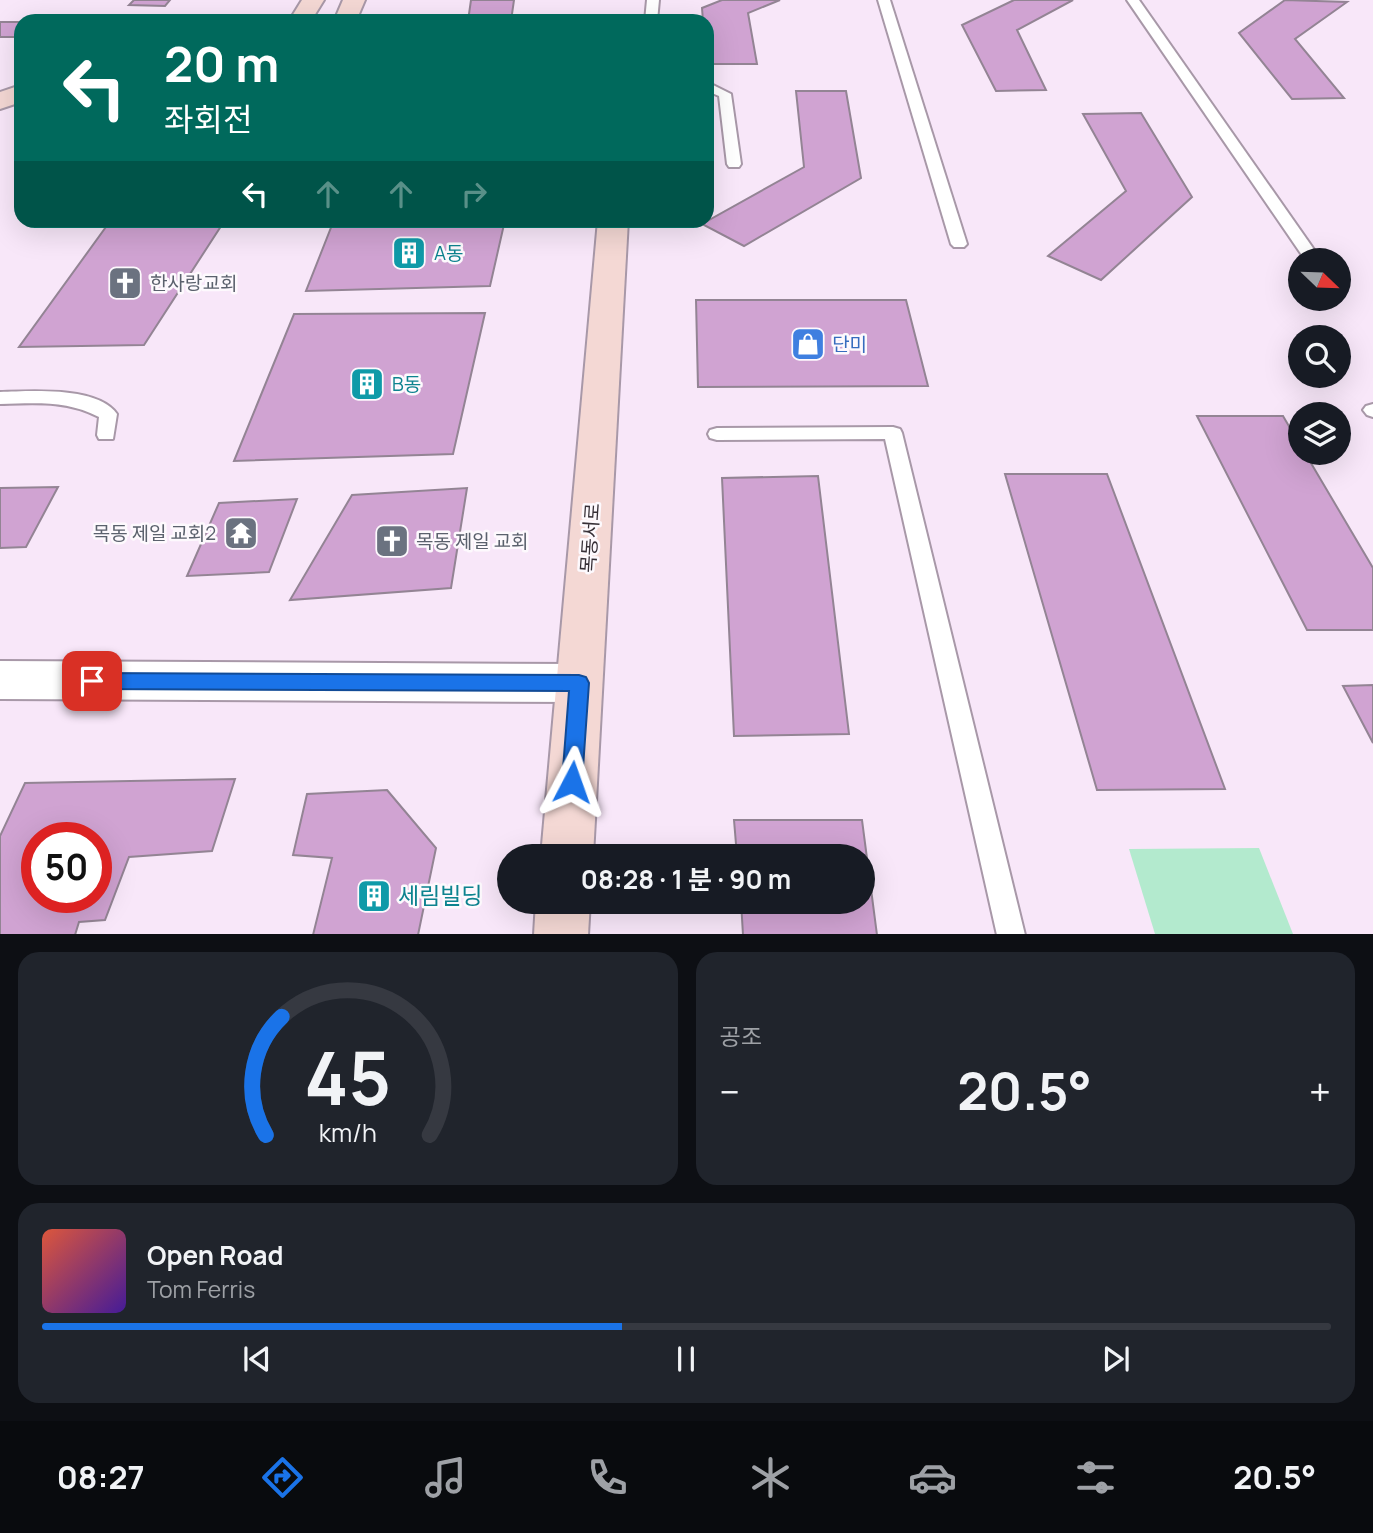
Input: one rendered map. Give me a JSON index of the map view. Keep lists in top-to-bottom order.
{
  "streets": {
    "main road": ["목동서로"]
  },
  "places": {
    "building": ["A동", "B동", "세림빌딩"],
    "church": ["한사랑교회", "목동 제일 교회"],
    "shop": ["단미"],
    "temple": ["목동 제일 교회2"]
  },
  "north": "bottom right",
  "page": {
    "turn": ["20 m", "좌회전"],
    "limit": "50",
    "trip": "08:28 · 1 분 · 90 m",
    "tile": "공조",
    "heat": ["−", "20.5°", "+"],
    "song": ["Open Road", "Tom Ferris"],
    "tabs": ["08:27", "20.5°"],
    "gauge": ["45", "km/h"]
  }
}
